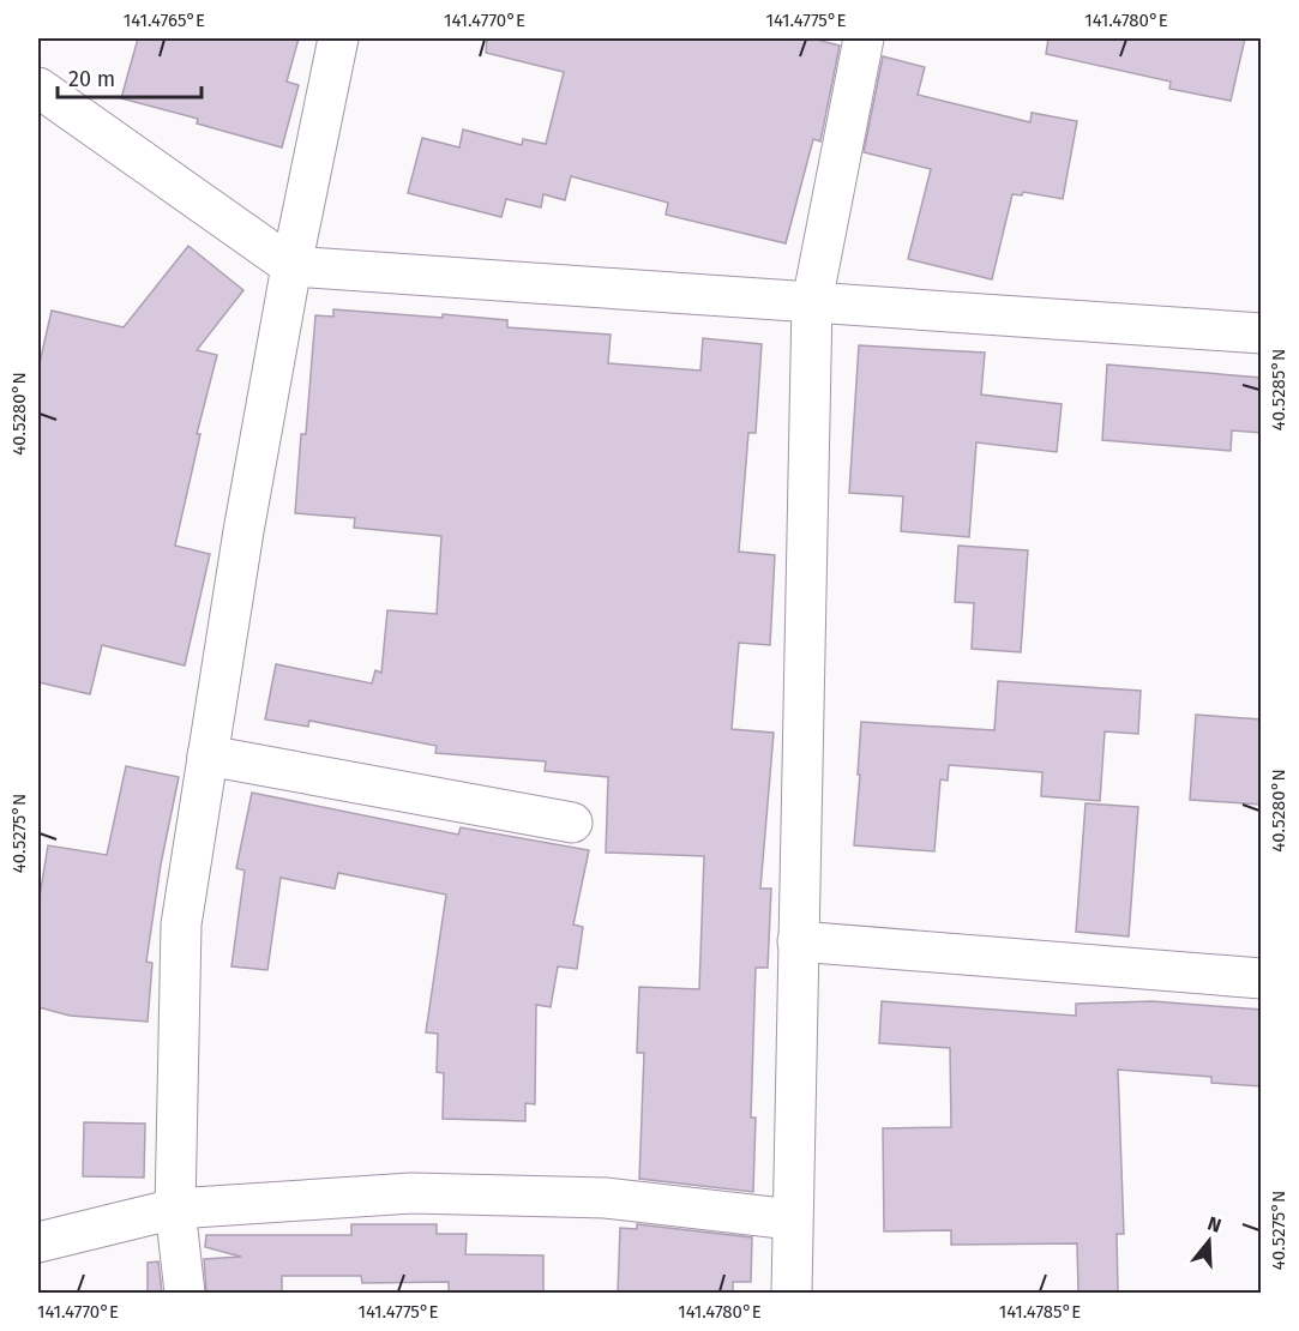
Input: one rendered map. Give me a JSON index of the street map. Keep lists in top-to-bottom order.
{
  "scale_bar": "20 m",
  "north": "top",
  "coordinates": [
    "141.4765°E",
    "141.4770°E",
    "141.4775°E",
    "141.4780°E",
    "40.5285°N",
    "40.5280°N",
    "40.5275°N",
    "141.4785°E"
  ]
}
